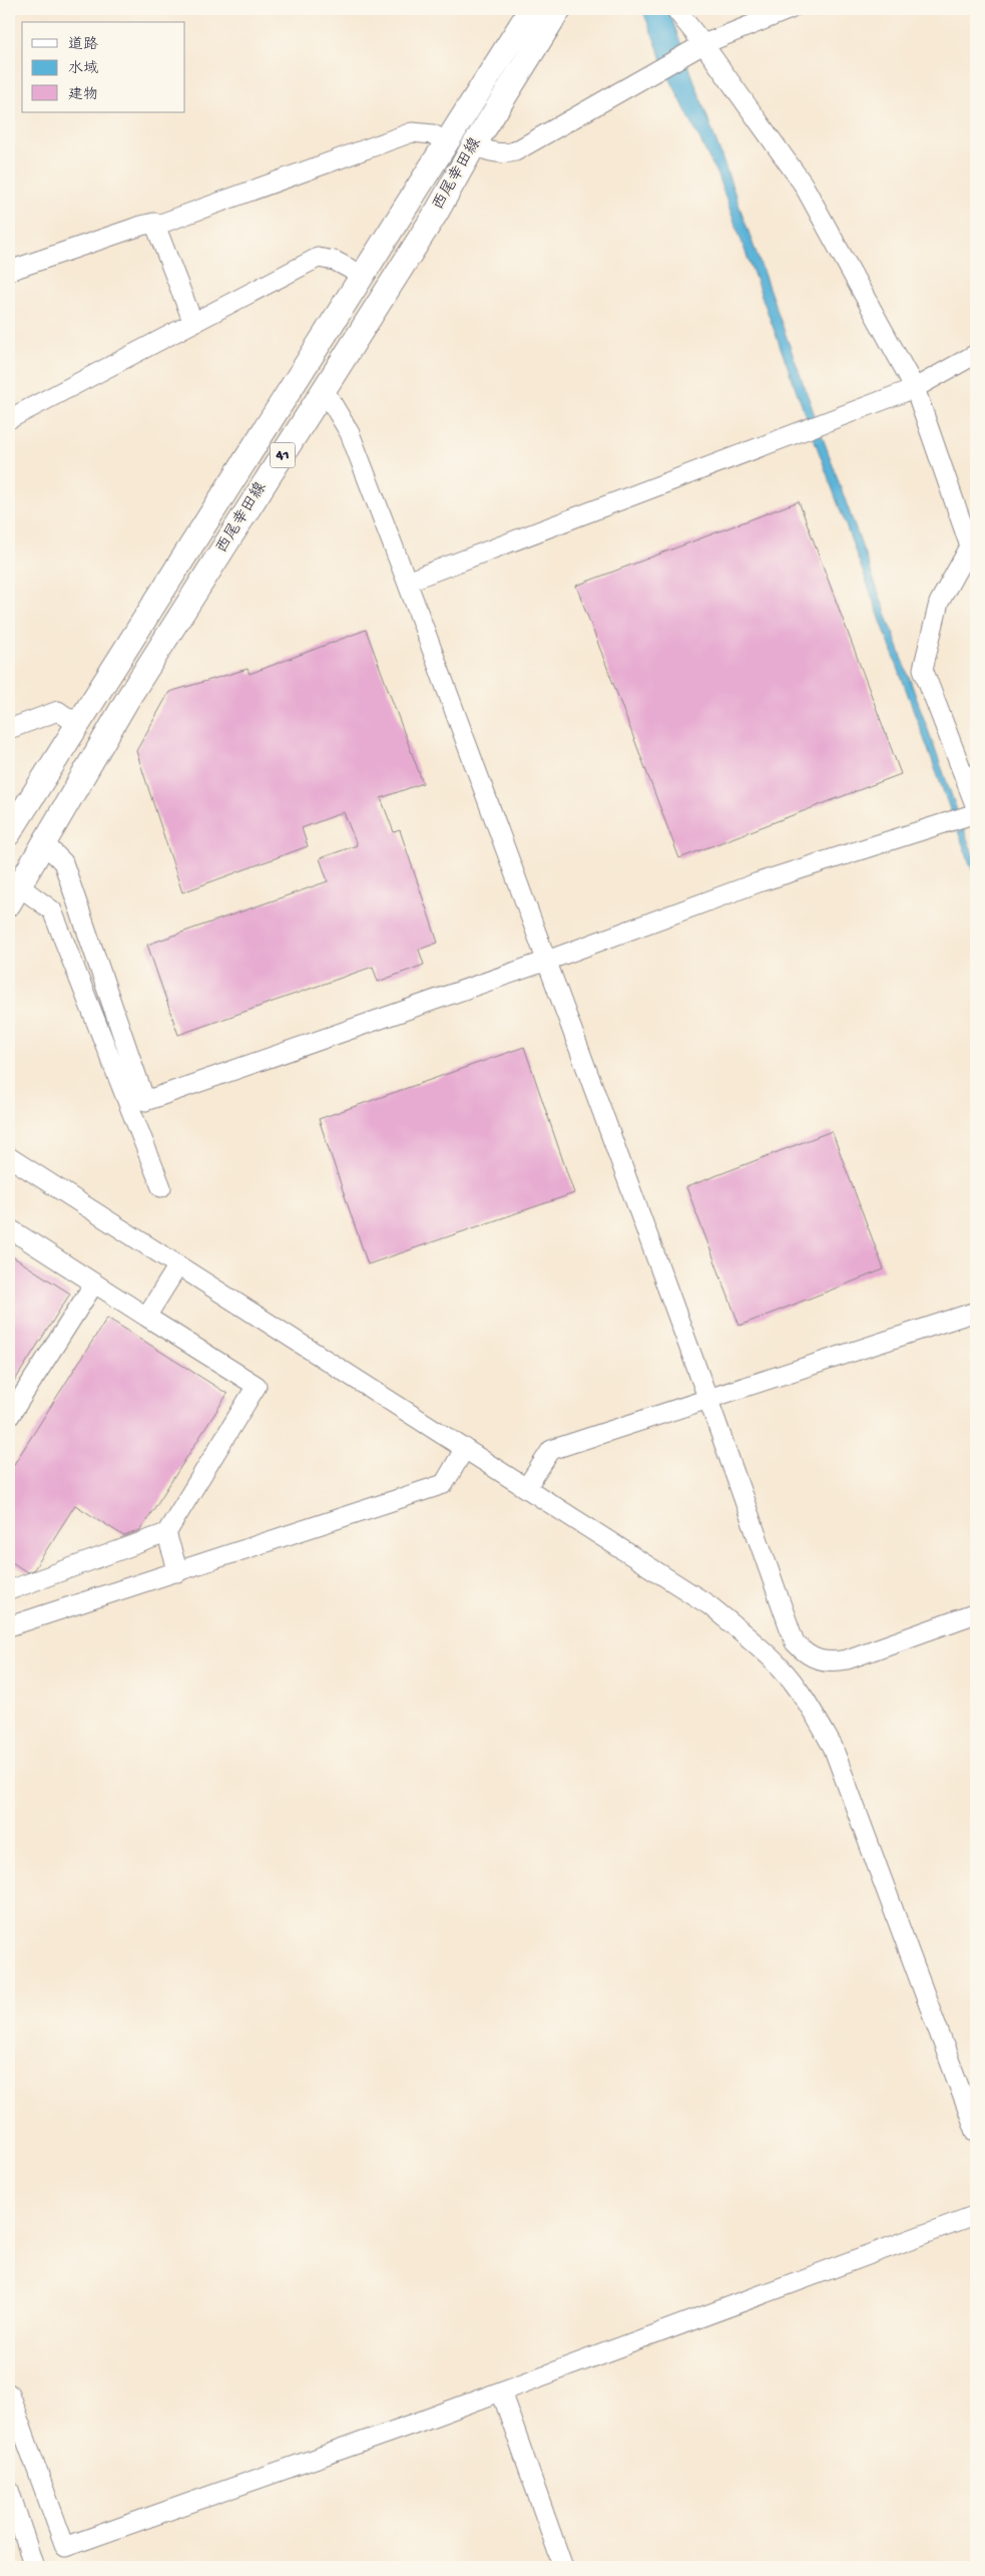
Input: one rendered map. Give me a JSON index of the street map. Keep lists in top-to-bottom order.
{
  "streets": {
    "main road": ["西尾幸田線", "41"]
  },
  "legend": ["道路", "水域", "建物"]
}
